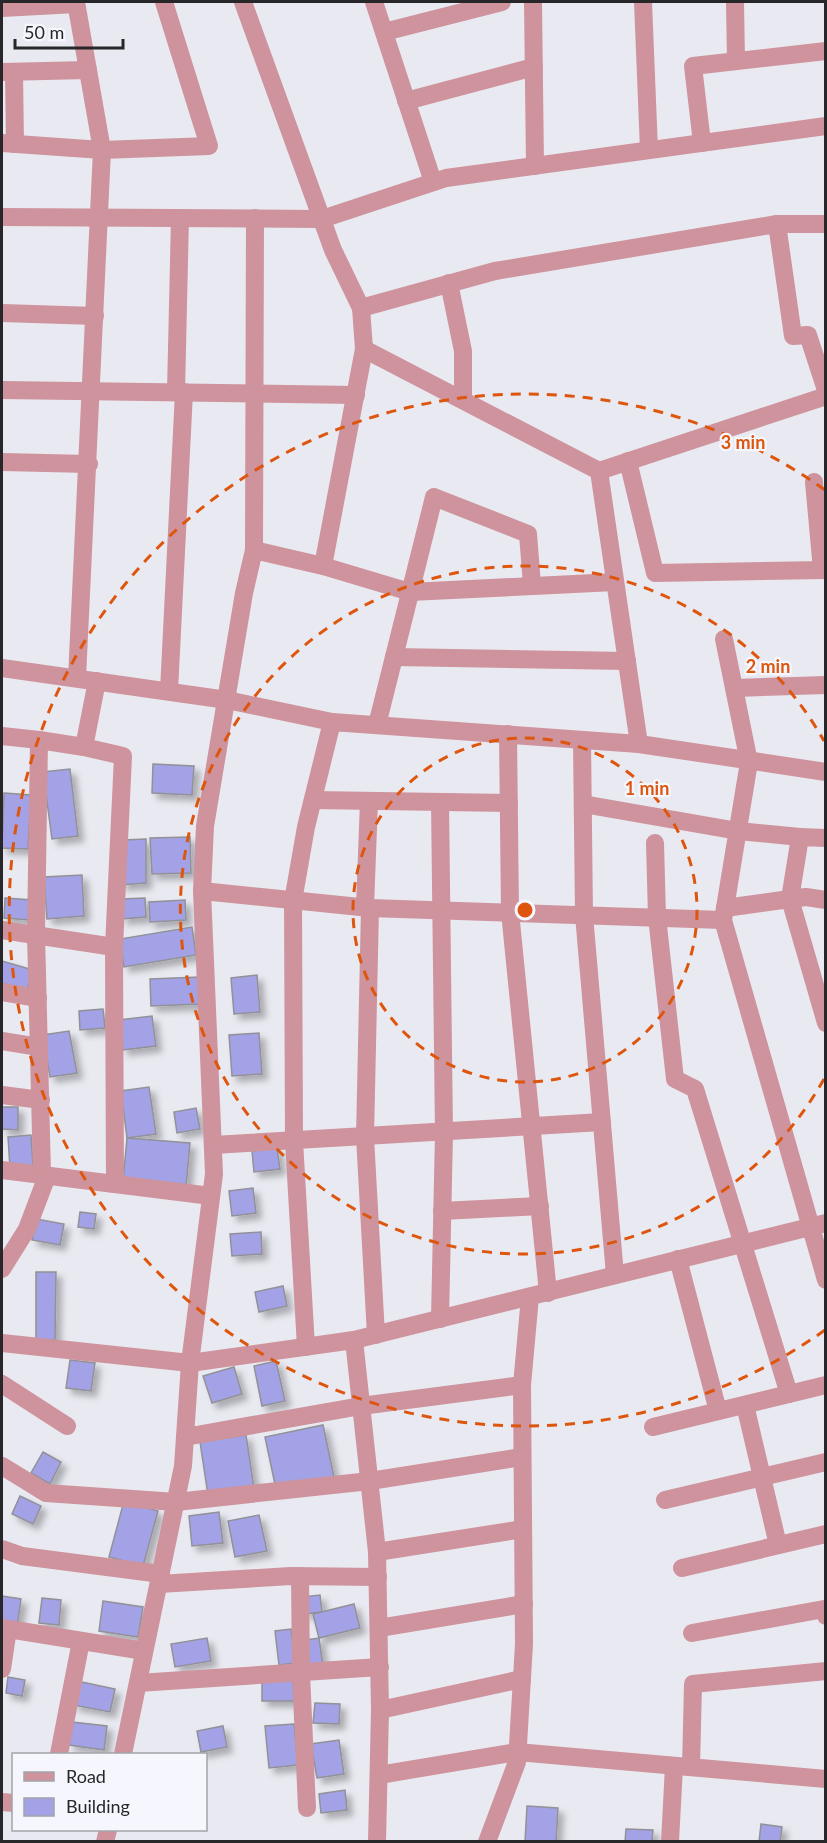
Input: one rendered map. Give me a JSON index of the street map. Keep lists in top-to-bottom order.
{
  "legend": ["Road", "Building"],
  "scale_bar": "50 m",
  "rings": ["3 min", "2 min", "1 min"]
}
